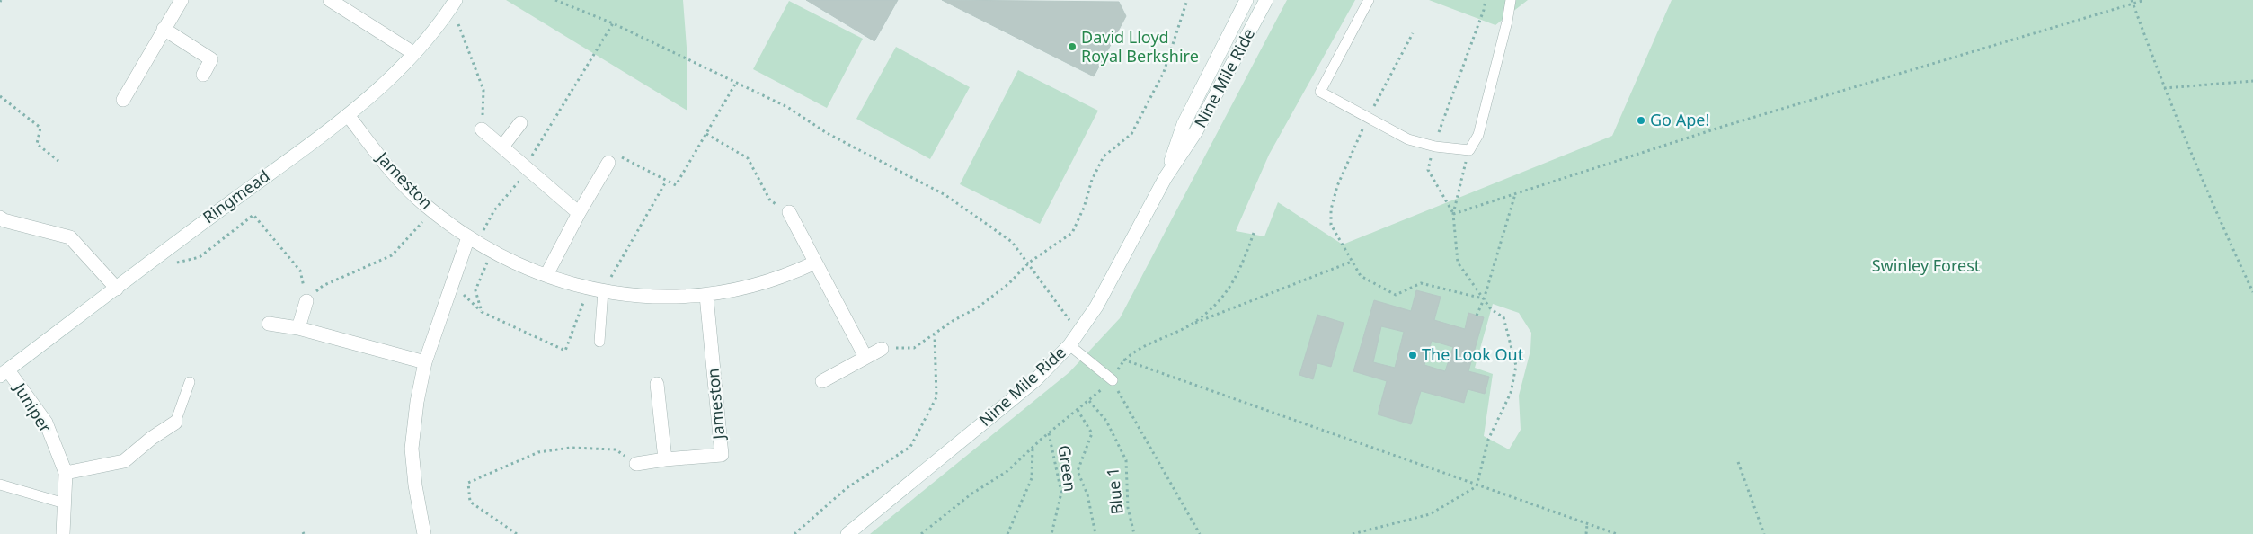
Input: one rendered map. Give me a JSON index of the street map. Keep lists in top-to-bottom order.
{
  "streets": {
    "street": [
      "Nine Mile Ride",
      "Jameston",
      "Ringmead",
      "Juniper"
    ],
    "path": ["Green", "Blue 1"]
  },
  "crossings": [
    ["Jameston", "Ringmead"],
    ["Ringmead", "Juniper"]
  ],
  "parks": ["Swinley Forest"],
  "places": ["David Lloyd Royal Berkshire", "Go Ape!", "The Look Out"]
}
